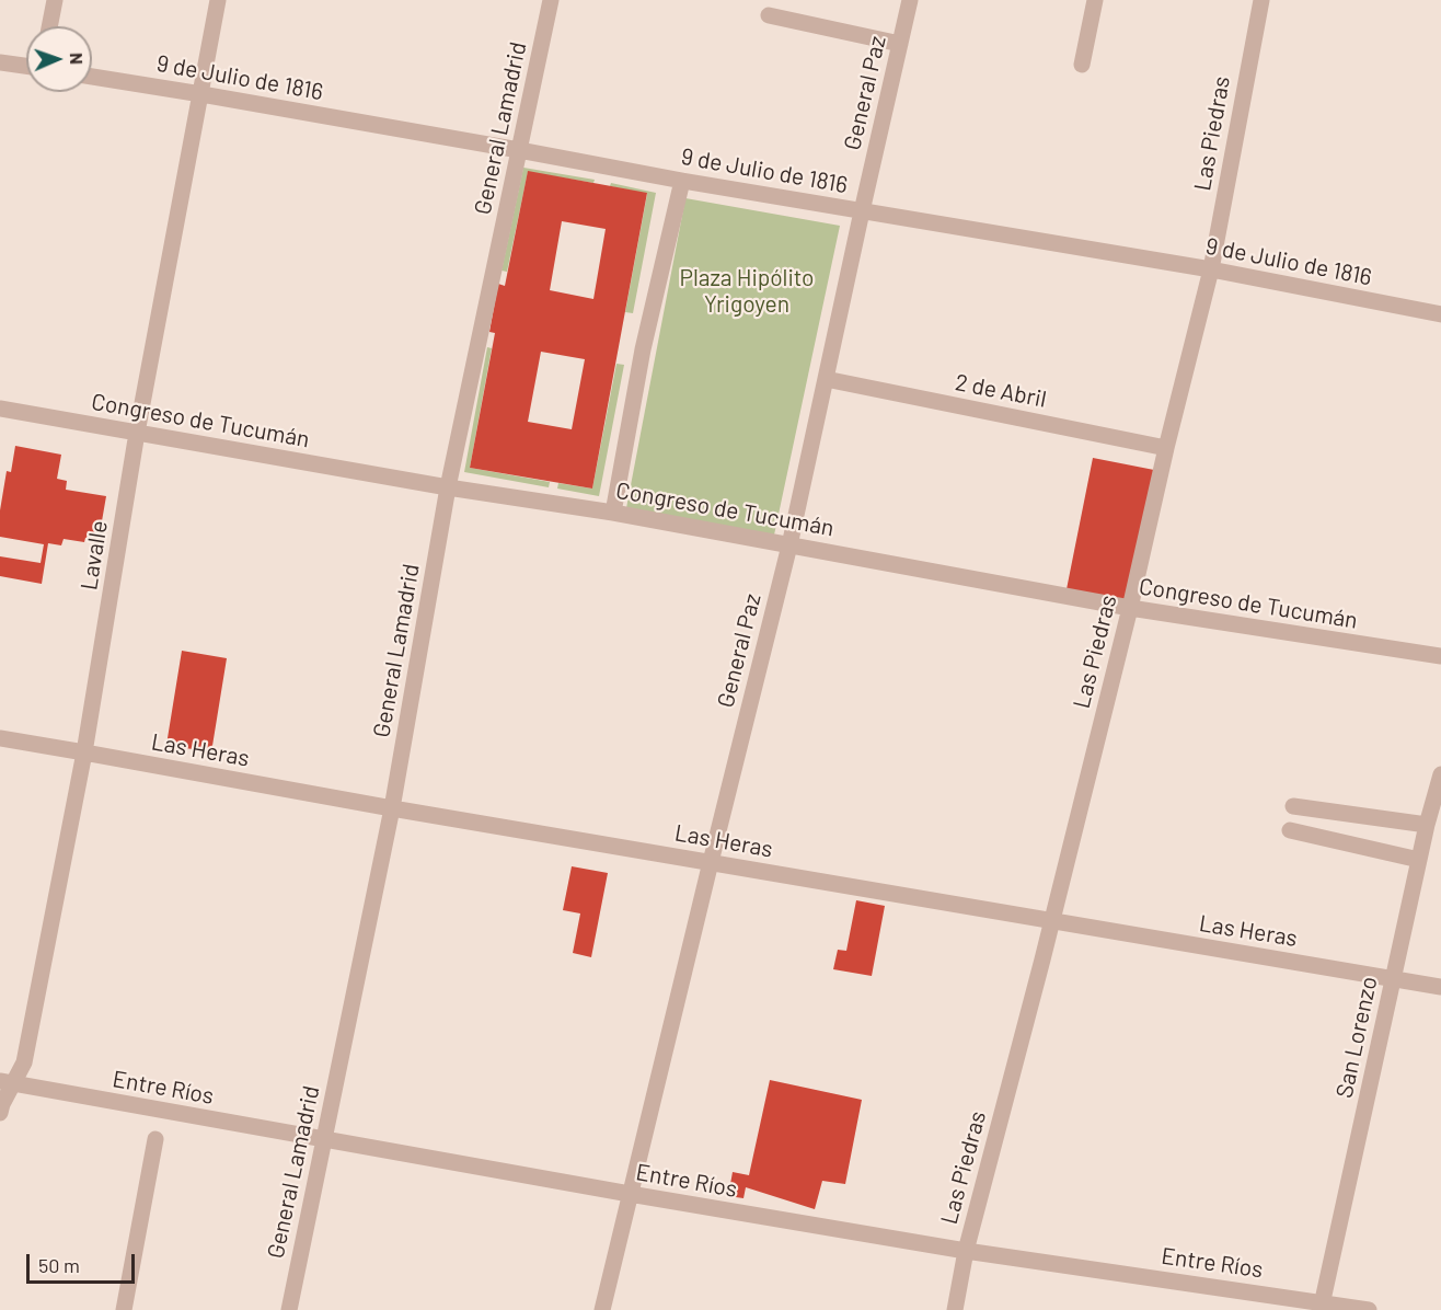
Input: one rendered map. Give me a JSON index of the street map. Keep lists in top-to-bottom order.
{
  "streets": {
    "street": [
      "9 de Julio de 1816",
      "General Paz",
      "General Lamadrid",
      "Las Piedras",
      "2 de Abril",
      "Congreso de Tucumán",
      "Lavalle",
      "Las Heras",
      "San Lorenzo",
      "Entre Ríos"
    ]
  },
  "crossings": [
    ["9 de Julio de 1816", "General Paz"],
    ["9 de Julio de 1816", "General Lamadrid"],
    ["9 de Julio de 1816", "Las Piedras"],
    ["9 de Julio de 1816", "Lavalle"],
    ["General Paz", "2 de Abril"],
    ["General Paz", "Congreso de Tucumán"],
    ["General Paz", "Las Heras"],
    ["General Paz", "Entre Ríos"],
    ["General Lamadrid", "Congreso de Tucumán"],
    ["General Lamadrid", "Las Heras"],
    ["General Lamadrid", "Entre Ríos"],
    ["Las Piedras", "2 de Abril"],
    ["Las Piedras", "Congreso de Tucumán"],
    ["Las Piedras", "Las Heras"],
    ["Las Piedras", "Entre Ríos"],
    ["Congreso de Tucumán", "Lavalle"],
    ["Lavalle", "Las Heras"],
    ["Lavalle", "Entre Ríos"],
    ["Las Heras", "San Lorenzo"],
    ["San Lorenzo", "Entre Ríos"]
  ],
  "parks": ["Plaza Hipólito Yrigoyen"],
  "scale_bar": "50 m",
  "north": "right"
}
